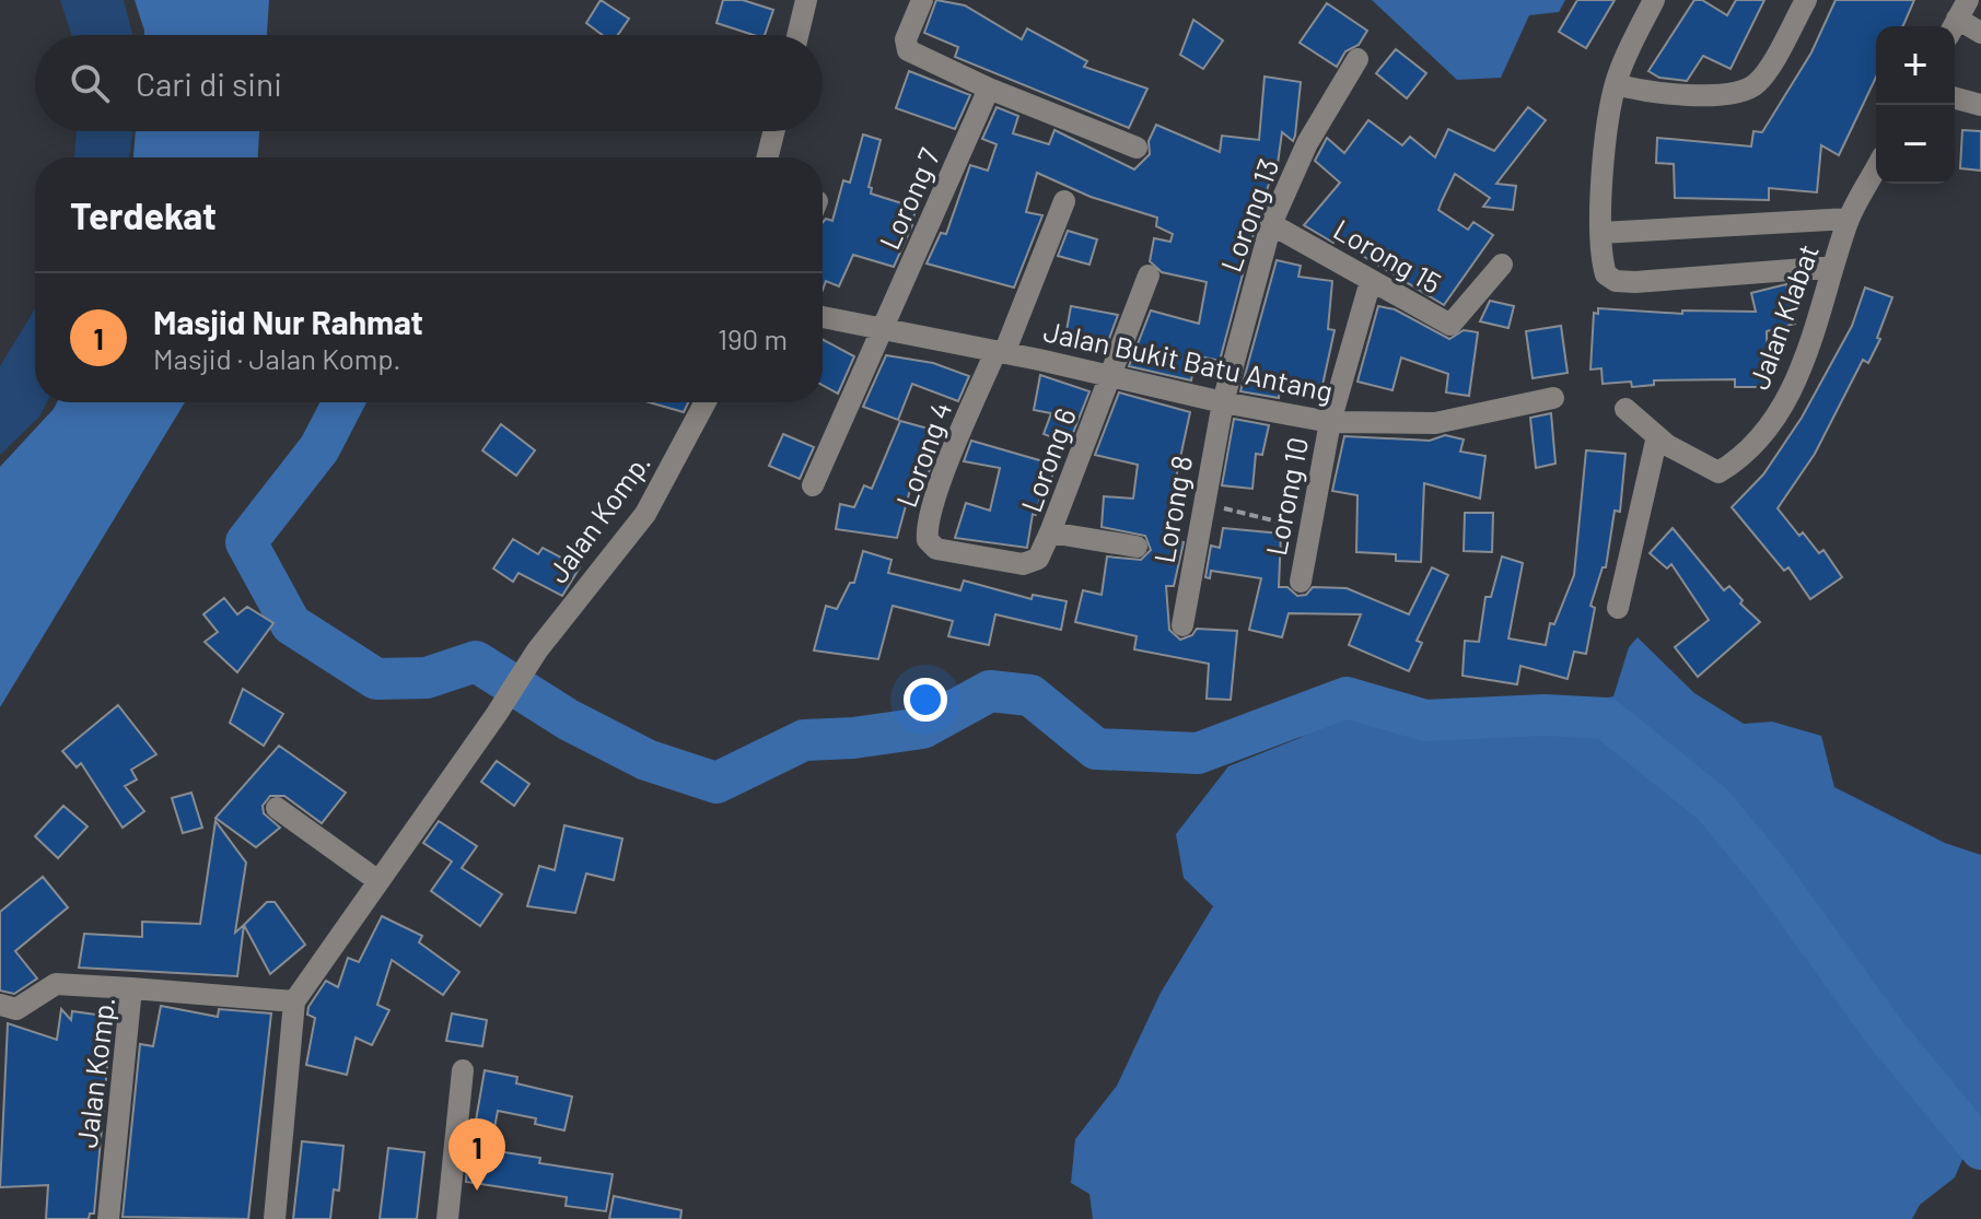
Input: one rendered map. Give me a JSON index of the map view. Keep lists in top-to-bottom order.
{
  "streets": {
    "street": [
      "Lorong 7",
      "Lorong 13",
      "Lorong 15",
      "Jalan Klabat",
      "Jalan Bukit Batu Antang",
      "Lorong 4",
      "Lorong 6",
      "Lorong 10",
      "Lorong 8",
      "Jalan Komp."
    ]
  },
  "crossings": [
    ["Lorong 7", "Jalan Bukit Batu Antang"],
    ["Lorong 13", "Lorong 15"],
    ["Lorong 13", "Jalan Bukit Batu Antang"],
    ["Lorong 13", "Lorong 8"],
    ["Lorong 15", "Lorong 10"],
    ["Jalan Bukit Batu Antang", "Lorong 4"],
    ["Jalan Bukit Batu Antang", "Lorong 6"],
    ["Jalan Bukit Batu Antang", "Lorong 10"],
    ["Jalan Bukit Batu Antang", "Lorong 8"],
    ["Lorong 4", "Lorong 6"]
  ],
  "page": {
    "map_buttons": ["+", "−"],
    "search": "Cari di sini",
    "heading": "Terdekat",
    "list": [
      {
        "mark": "1",
        "name": "Masjid Nur Rahmat",
        "note": "Masjid · Jalan Komp.",
        "value": "190 m"
      }
    ],
    "pins": "1"
  }
}
